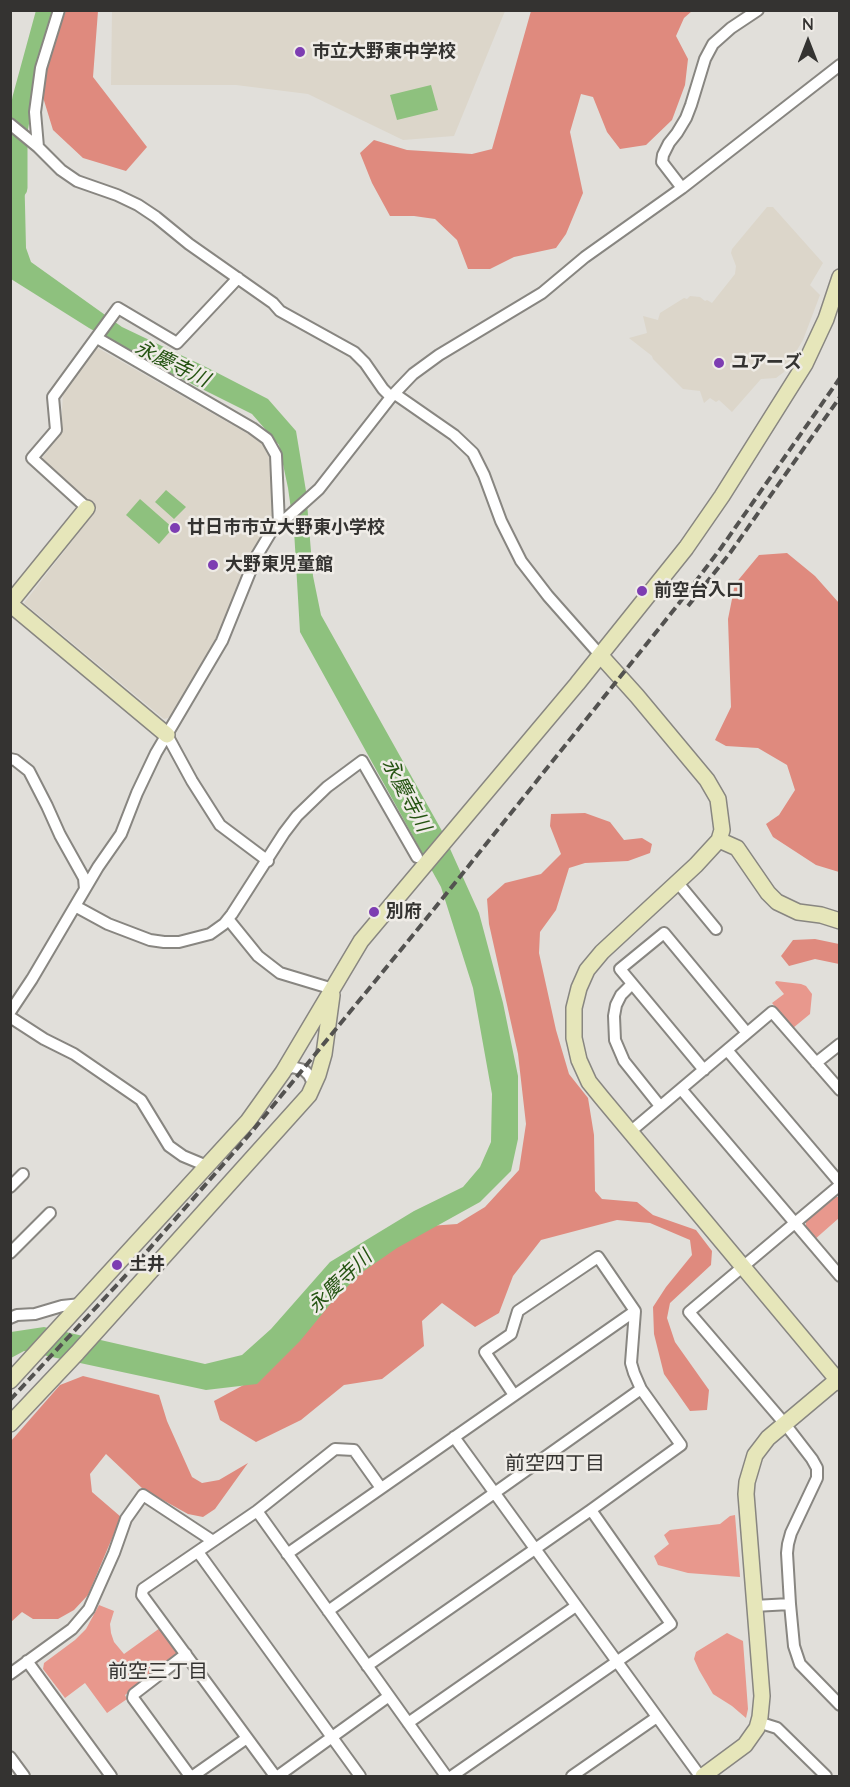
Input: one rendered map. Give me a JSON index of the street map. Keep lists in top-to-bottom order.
{
  "districts": ["前空四丁目", "前空三丁目"],
  "water": ["永慶寺川"],
  "places": [
    "市立大野東中学校",
    "ユアーズ",
    "廿日市市立大野東小学校",
    "大野東児童館",
    "前空台入口",
    "別府",
    "土井"
  ],
  "north": "top"
}
